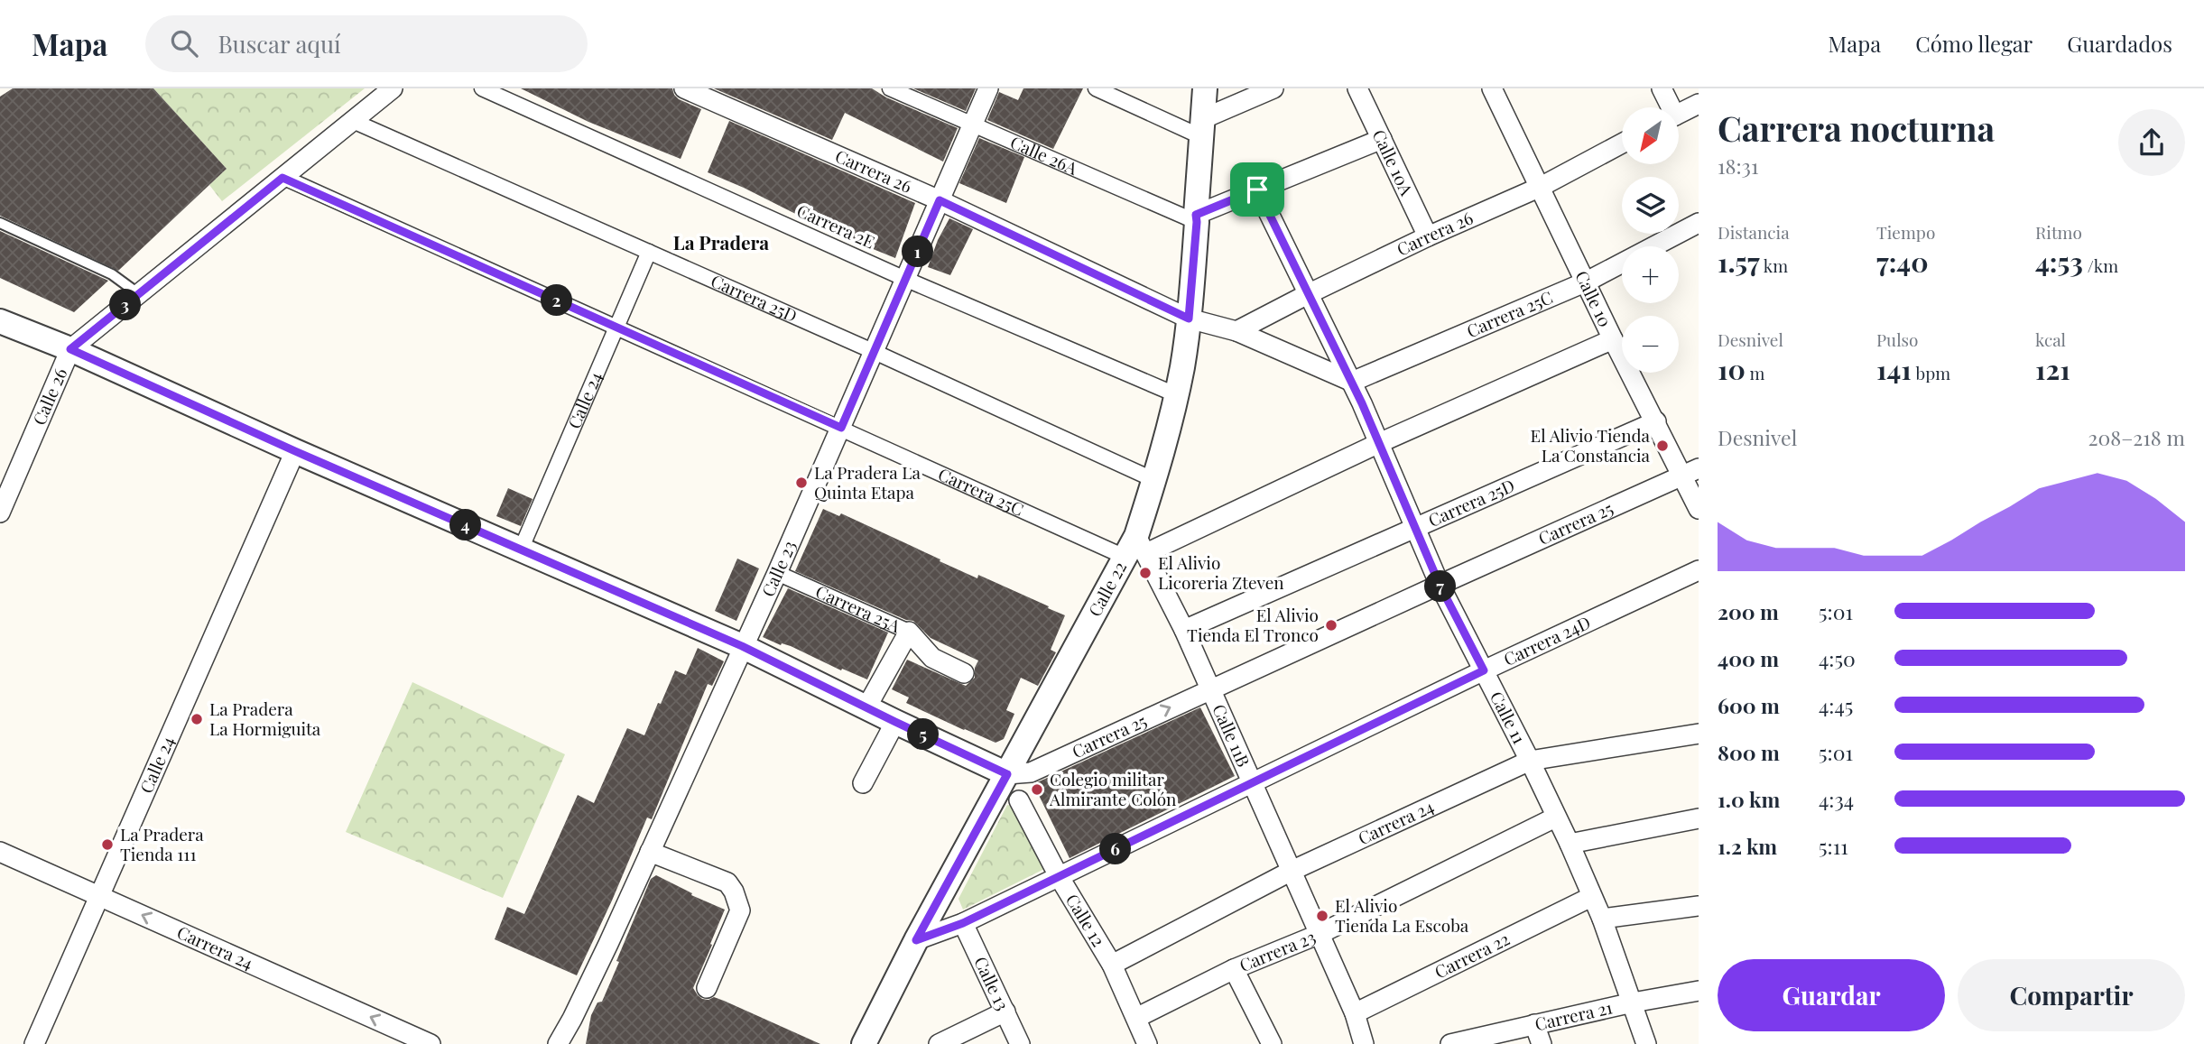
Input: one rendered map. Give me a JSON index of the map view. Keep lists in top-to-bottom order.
{
  "streets": {
    "street": [
      "Calle 26A",
      "Calle 10A",
      "Carrera 26",
      "Carrera 2E",
      "Carrera 25D",
      "Calle 10",
      "Carrera 25C",
      "Calle 26",
      "Calle 24",
      "Carrera 25",
      "Calle 23",
      "Calle 22",
      "Carrera 25A",
      "Carrera 24D",
      "Calle 11",
      "Calle 11B",
      "Carrera 24",
      "Calle 12",
      "Carrera 23",
      "Carrera 22",
      "Calle 13",
      "Carrera 21"
    ]
  },
  "crossings": [
    ["Calle 26A", "Calle 23"],
    ["Calle 26A", "Calle 22"],
    ["Calle 10A", "Carrera 26"],
    ["Carrera 26", "Calle 10"],
    ["Carrera 26", "Carrera 25C"],
    ["Carrera 26", "Calle 23"],
    ["Carrera 26", "Calle 22"],
    ["Carrera 26", "Calle 11"],
    ["Carrera 2E", "Calle 23"],
    ["Carrera 2E", "Calle 22"],
    ["Carrera 25D", "Calle 10"],
    ["Carrera 25D", "Calle 26"],
    ["Carrera 25D", "Calle 24"],
    ["Carrera 25D", "Calle 23"],
    ["Carrera 25D", "Calle 22"],
    ["Carrera 25D", "Calle 11"],
    ["Carrera 25D", "Calle 11B"],
    ["Calle 10", "Carrera 25C"],
    ["Calle 10", "Carrera 25"],
    ["Carrera 25C", "Calle 26"],
    ["Carrera 25C", "Calle 24"],
    ["Carrera 25C", "Calle 23"],
    ["Carrera 25C", "Calle 22"],
    ["Carrera 25C", "Calle 11"],
    ["Carrera 25C", "Calle 11B"],
    ["Calle 24", "Carrera 24"],
    ["Carrera 25", "Calle 22"],
    ["Carrera 25", "Calle 11"],
    ["Carrera 25", "Calle 11B"],
    ["Calle 23", "Carrera 25A"],
    ["Calle 22", "Carrera 24D"],
    ["Calle 22", "Calle 11B"],
    ["Carrera 24D", "Calle 11"],
    ["Carrera 24D", "Calle 11B"],
    ["Carrera 24D", "Calle 12"],
    ["Carrera 24D", "Calle 13"],
    ["Calle 11", "Carrera 24"],
    ["Calle 11", "Carrera 23"],
    ["Calle 11", "Carrera 22"],
    ["Calle 11", "Carrera 21"],
    ["Calle 11B", "Carrera 24"],
    ["Calle 11B", "Carrera 23"],
    ["Calle 11B", "Carrera 22"],
    ["Carrera 24", "Calle 12"],
    ["Calle 12", "Carrera 23"]
  ],
  "districts": ["La Pradera"],
  "places": [
    "El Alivio Tienda La Constancia",
    "La Pradera La Quinta Etapa",
    "El Alivio Licoreria Zteven",
    "El Alivio Tienda El Tronco",
    "La Pradera La Hormiguita",
    "Colegio militar Almirante Colón",
    "La Pradera Tienda 111",
    "El Alivio Tienda La Escoba"
  ],
  "north": "bottom left",
  "page": {
    "header": "Mapa",
    "search": "Buscar aquí",
    "nav": ["Mapa", "Cómo llegar", "Guardados"],
    "heading": ["Carrera nocturna", "18:31"],
    "map_buttons": ["+", "−"],
    "stats": [
      ["Distancia", "1.57 km"],
      ["Tiempo", "7:40"],
      ["Ritmo", "4:53 /km"],
      ["Desnivel", "10 m"],
      ["Pulso", "141 bpm"],
      ["kcal", "121"]
    ],
    "pins": [
      "1",
      "2",
      "3",
      "4",
      "7",
      "5",
      "6"
    ],
    "chart": ["Desnivel", "208–218 m"],
    "list": [
      {
        "name": "200 m",
        "note": "5:01"
      },
      {
        "name": "400 m",
        "note": "4:50"
      },
      {
        "name": "600 m",
        "note": "4:45"
      },
      {
        "name": "800 m",
        "note": "5:01"
      },
      {
        "name": "1.0 km",
        "note": "4:34"
      },
      {
        "name": "1.2 km",
        "note": "5:11"
      }
    ],
    "buttons": ["Guardar", "Compartir"]
  }
}
